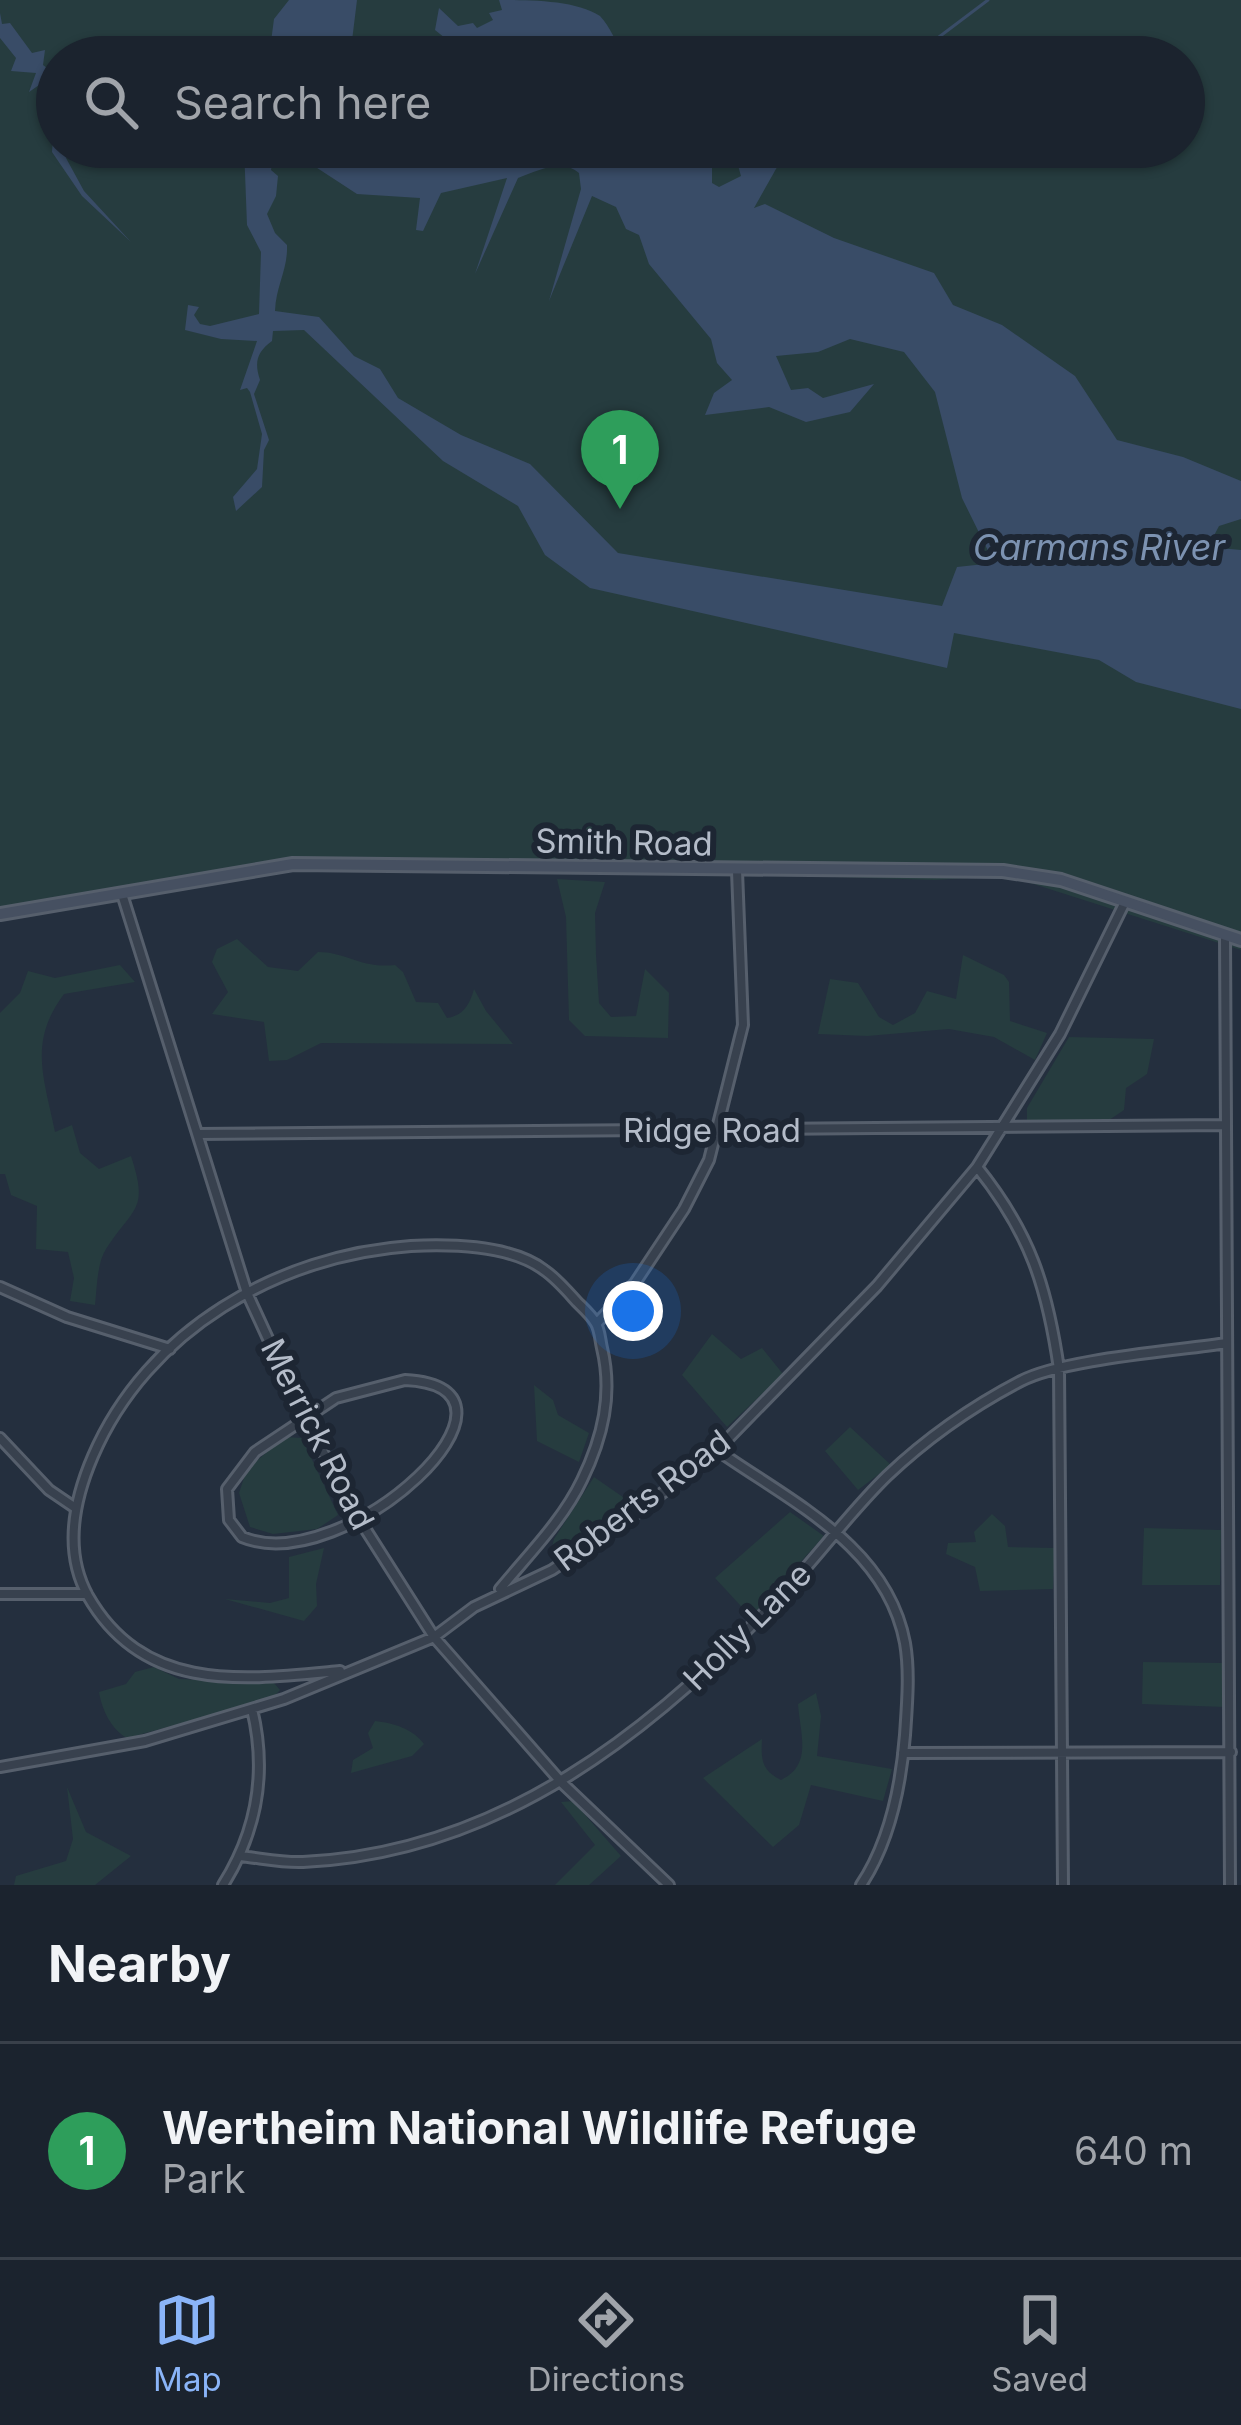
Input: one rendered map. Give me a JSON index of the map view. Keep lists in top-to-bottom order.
{
  "streets": {
    "street": [
      "Smith Road",
      "Ridge Road",
      "Merrick Road",
      "Roberts Road",
      "Holly Lane"
    ]
  },
  "crossings": [
    ["Smith Road", "Merrick Road"],
    ["Smith Road", "Roberts Road"],
    ["Ridge Road", "Merrick Road"],
    ["Ridge Road", "Roberts Road"],
    ["Merrick Road", "Roberts Road"],
    ["Merrick Road", "Holly Lane"]
  ],
  "water": ["Carmans River"],
  "page": {
    "search": "Search here",
    "pins": "1",
    "heading": "Nearby",
    "list": [
      {
        "mark": "1",
        "name": "Wertheim National Wildlife Refuge",
        "note": "Park",
        "value": "640 m"
      }
    ],
    "nav": ["Map", "Directions", "Saved"]
  }
}
